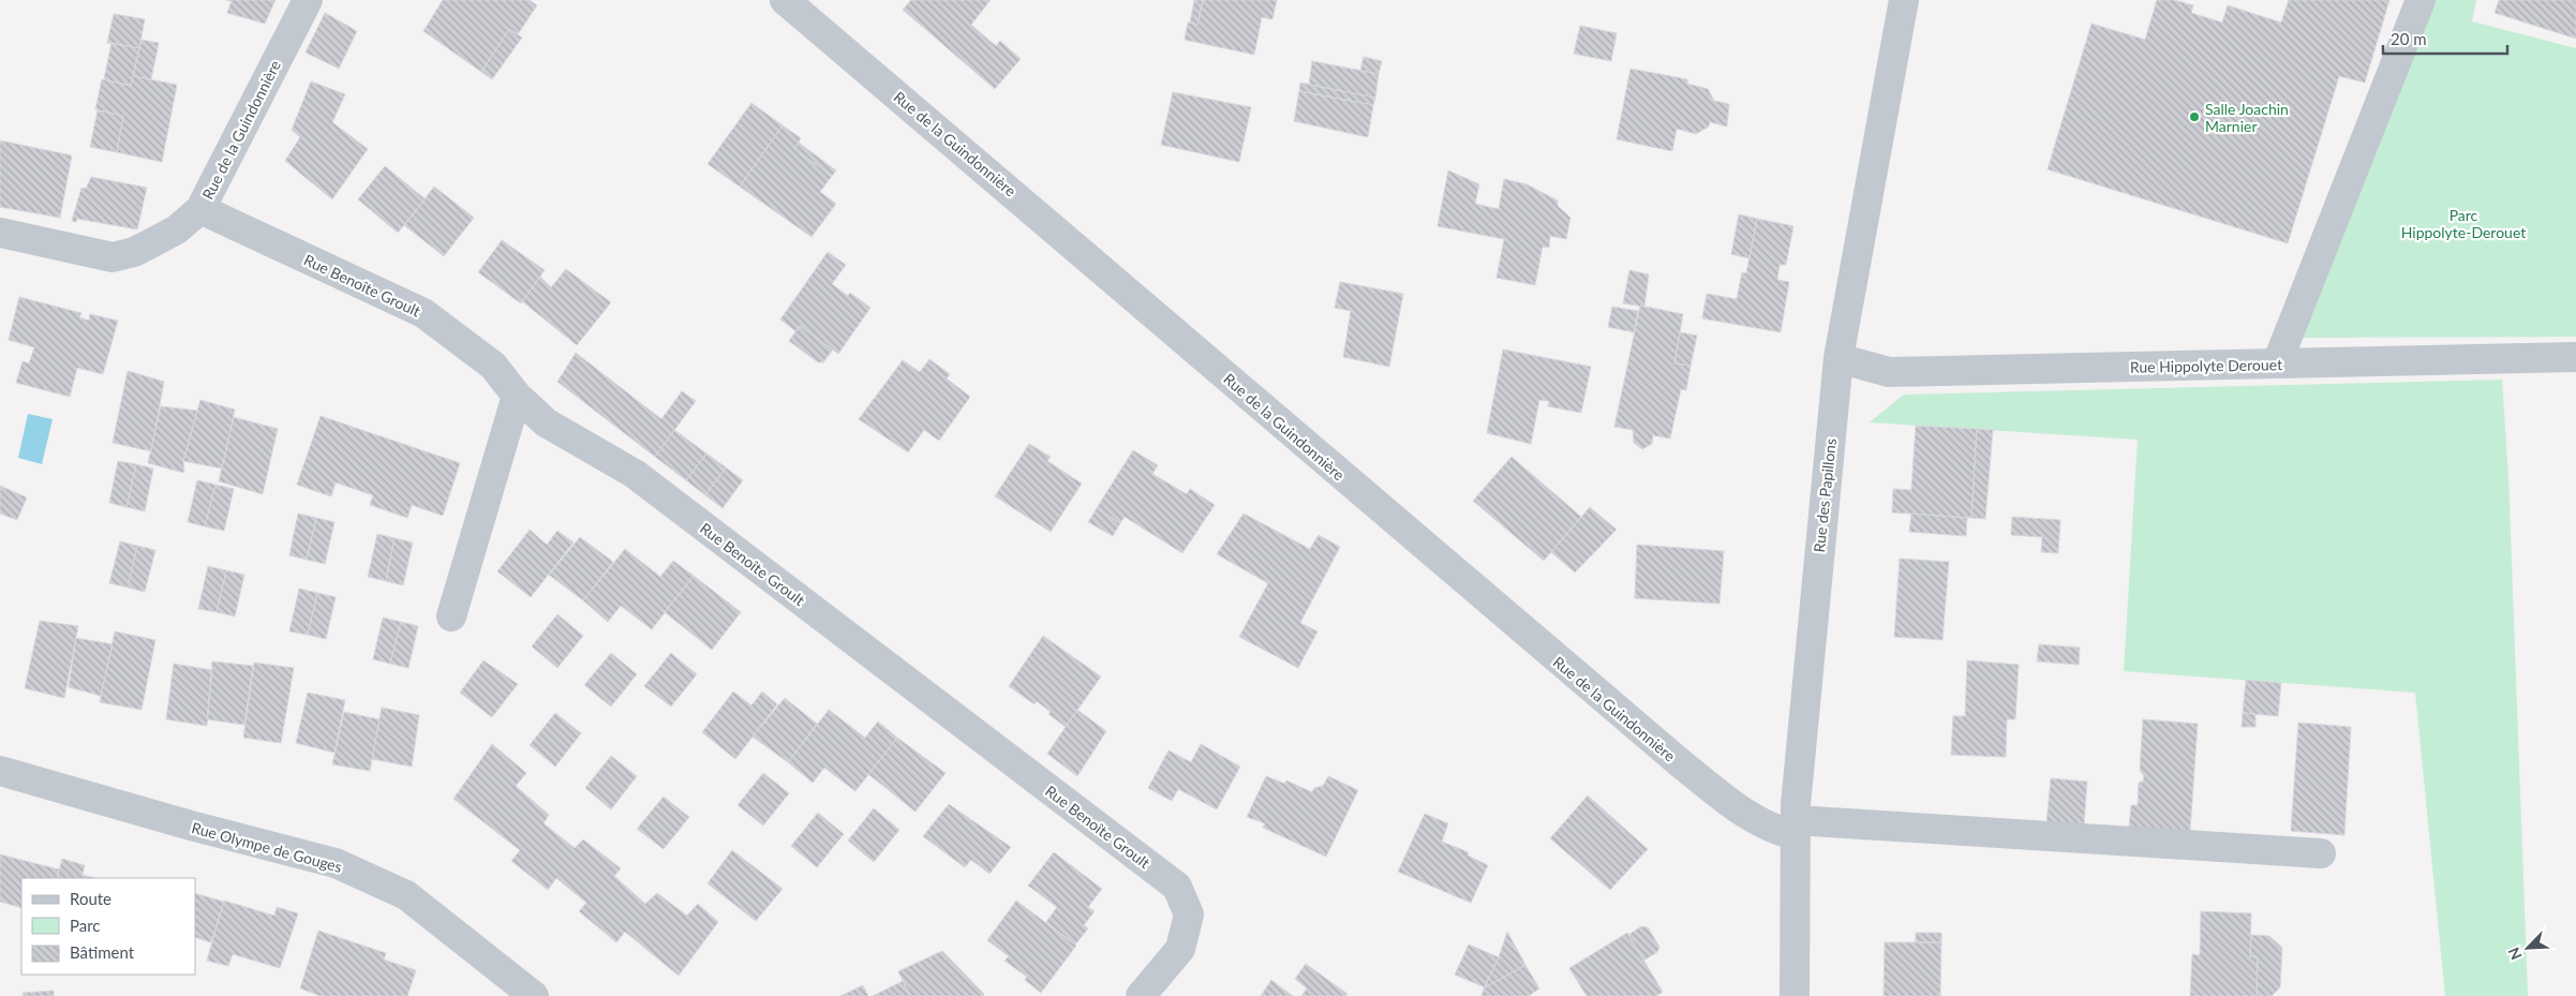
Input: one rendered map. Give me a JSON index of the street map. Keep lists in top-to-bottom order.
{
  "streets": {
    "street": [
      "Rue de la Guindonnière",
      "Rue Benoîte Groult",
      "Rue Hippolyte Derouet",
      "Rue des Papillons",
      "Rue Olympe de Gouges"
    ]
  },
  "crossings": [
    ["Rue de la Guindonnière", "Rue Benoîte Groult"],
    ["Rue de la Guindonnière", "Rue des Papillons"],
    ["Rue Hippolyte Derouet", "Rue des Papillons"]
  ],
  "parks": ["Parc Hippolyte-Derouet"],
  "places": ["Salle Joachin Marnier"],
  "legend": ["Route", "Parc", "Bâtiment"],
  "scale_bar": "20 m",
  "north": "bottom left"
}
